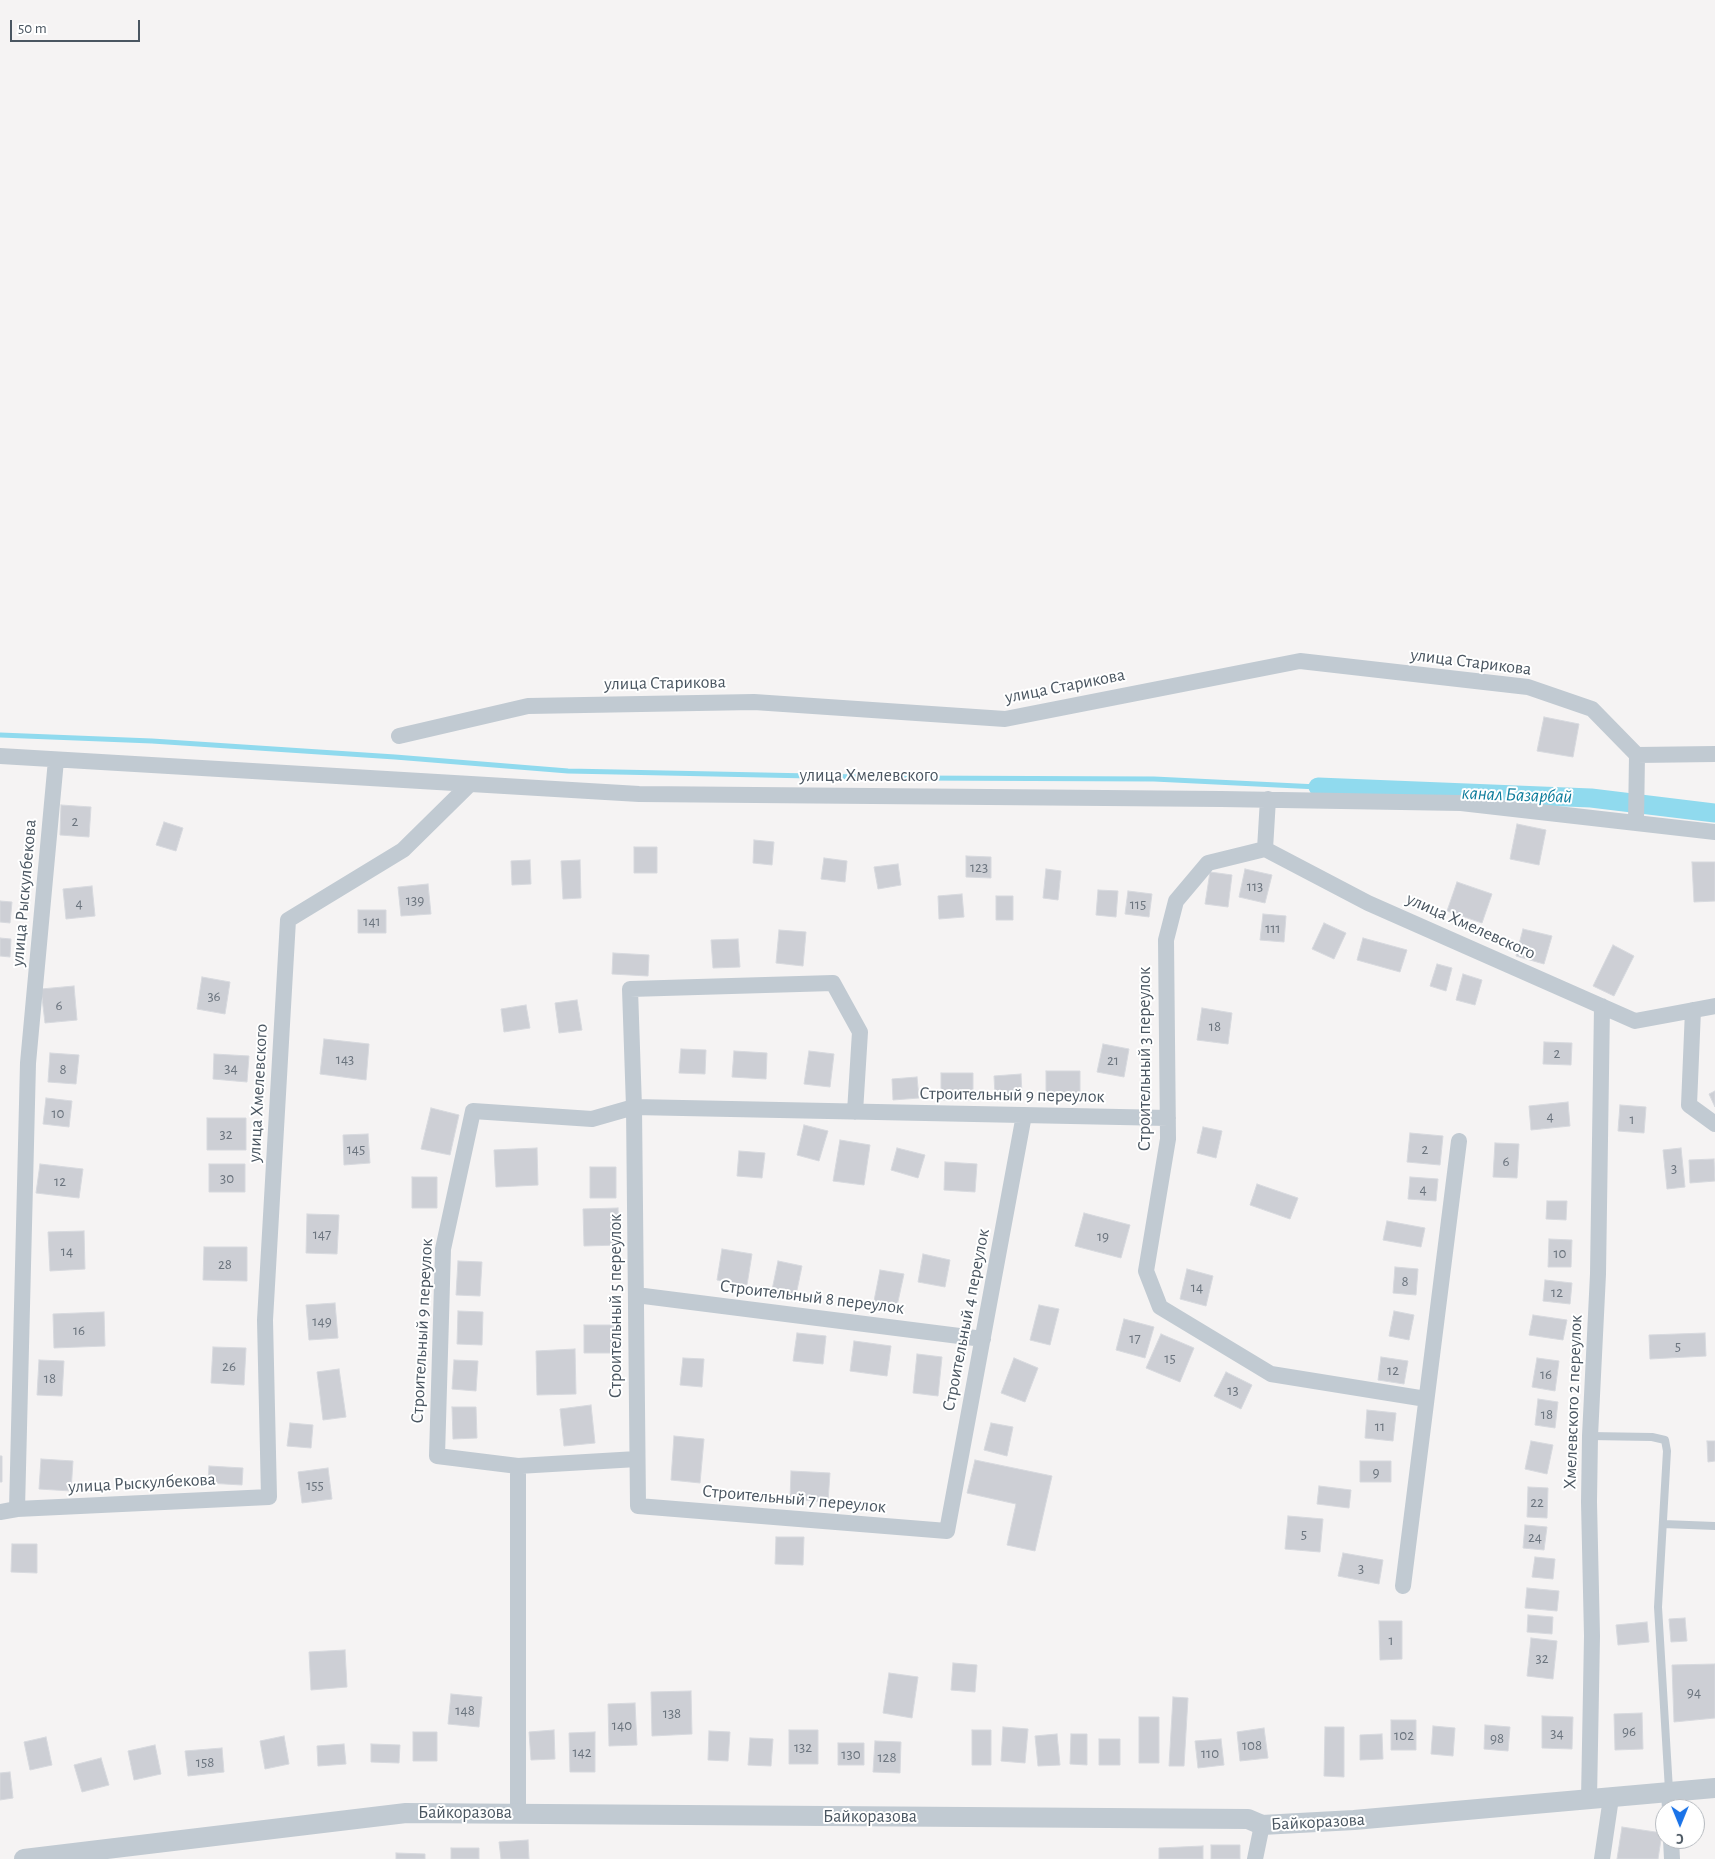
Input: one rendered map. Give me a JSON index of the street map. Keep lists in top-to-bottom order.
{
  "streets": {
    "street": [
      "улица Старикова",
      "улица Хмелевского",
      "улица Рыскулбекова",
      "Строительный 3 переулок",
      "Строительный 9 переулок",
      "Строительный 8 переулок",
      "Строительный 5 переулок",
      "Строительный 4 переулок",
      "Хмелевского 2 переулок",
      "Строительный 7 переулок",
      "Байкоразова"
    ]
  },
  "crossings": [
    ["улица Хмелевского", "улица Рыскулбекова"],
    ["улица Хмелевского", "Строительный 3 переулок"],
    ["улица Хмелевского", "Хмелевского 2 переулок"],
    ["Строительный 3 переулок", "Строительный 9 переулок"],
    ["Строительный 9 переулок", "Строительный 5 переулок"],
    ["Строительный 9 переулок", "Строительный 4 переулок"],
    ["Строительный 8 переулок", "Строительный 5 переулок"],
    ["Строительный 8 переулок", "Строительный 4 переулок"],
    ["Строительный 5 переулок", "Строительный 7 переулок"],
    ["Строительный 4 переулок", "Строительный 7 переулок"],
    ["Хмелевского 2 переулок", "Байкоразова"]
  ],
  "water": ["канал Базарбай"],
  "house_numbers": [
    "2",
    "123",
    "113",
    "139",
    "4",
    "115",
    "141",
    "111",
    "36",
    "6",
    "18",
    "2",
    "143",
    "21",
    "34",
    "8",
    "10",
    "4",
    "1",
    "32",
    "145",
    "2",
    "6",
    "3",
    "30",
    "12",
    "4",
    "147",
    "19",
    "14",
    "10",
    "28",
    "8",
    "14",
    "12",
    "149",
    "16",
    "17",
    "5",
    "15",
    "26",
    "12",
    "16",
    "18",
    "13",
    "18",
    "11",
    "9",
    "155",
    "22",
    "5",
    "24",
    "3",
    "1",
    "32",
    "94",
    "148",
    "138",
    "140",
    "96",
    "34",
    "102",
    "98",
    "108",
    "132",
    "142",
    "110",
    "130",
    "128",
    "158"
  ],
  "scale_bar": "50 m",
  "north": "bottom"
}
